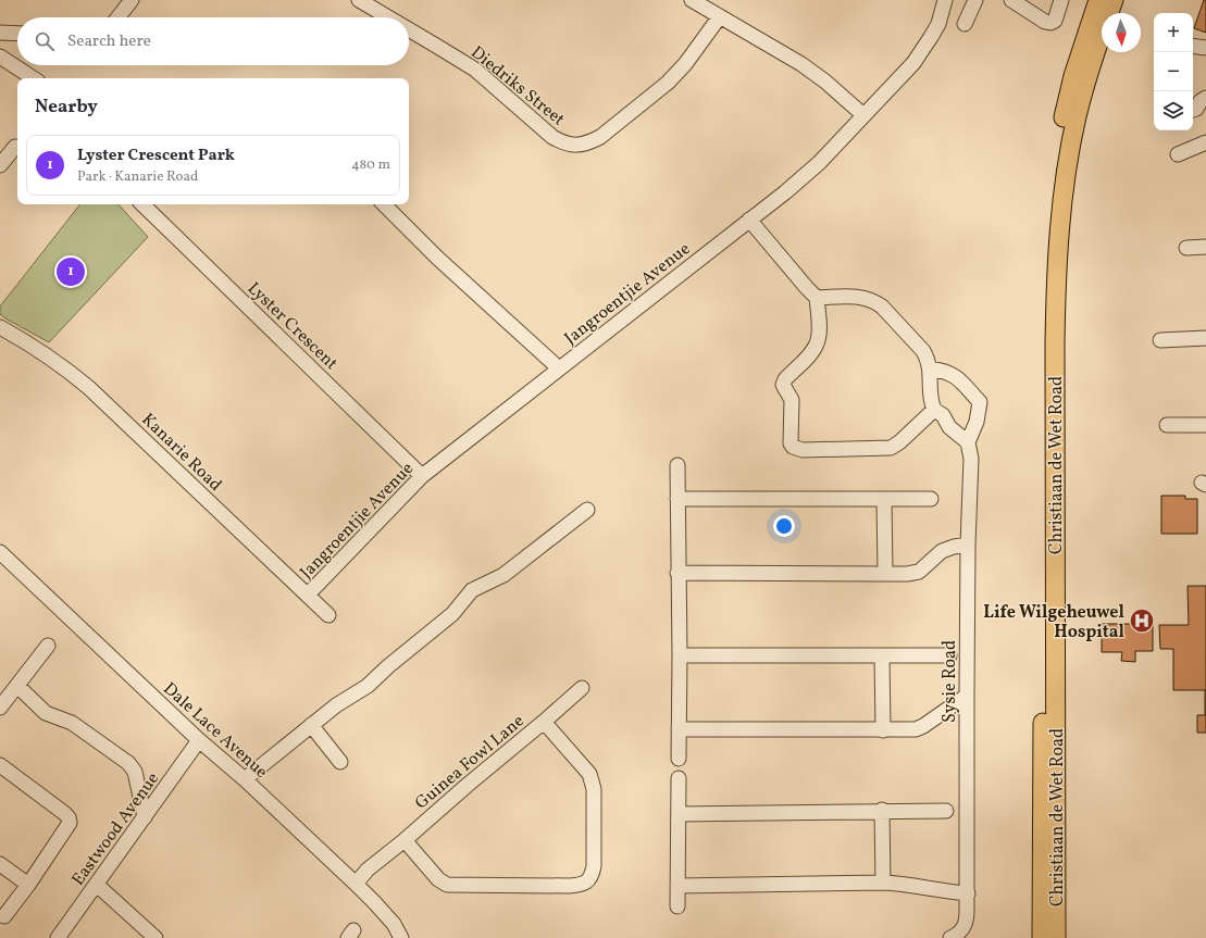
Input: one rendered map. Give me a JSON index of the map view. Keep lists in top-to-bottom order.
{
  "streets": {
    "main road": ["Christiaan de Wet Road"],
    "street": [
      "Diedriks Street",
      "Jangroentjie Avenue",
      "Lyster Crescent",
      "Kanarie Road",
      "Sysie Road",
      "Dale Lace Avenue",
      "Guinea Fowl Lane",
      "Eastwood Avenue"
    ]
  },
  "crossings": [
    ["Jangroentjie Avenue", "Lyster Crescent"],
    ["Jangroentjie Avenue", "Kanarie Road"],
    ["Dale Lace Avenue", "Guinea Fowl Lane"],
    ["Dale Lace Avenue", "Eastwood Avenue"]
  ],
  "places": {
    "hospital": ["Life Wilgeheuwel Hospital"]
  },
  "north": "bottom",
  "page": {
    "map_buttons": ["+", "−"],
    "search": "Search here",
    "heading": "Nearby",
    "list": [
      {
        "mark": "1",
        "name": "Lyster Crescent Park",
        "note": "Park · Kanarie Road",
        "value": "480 m"
      }
    ],
    "pins": "1"
  }
}
